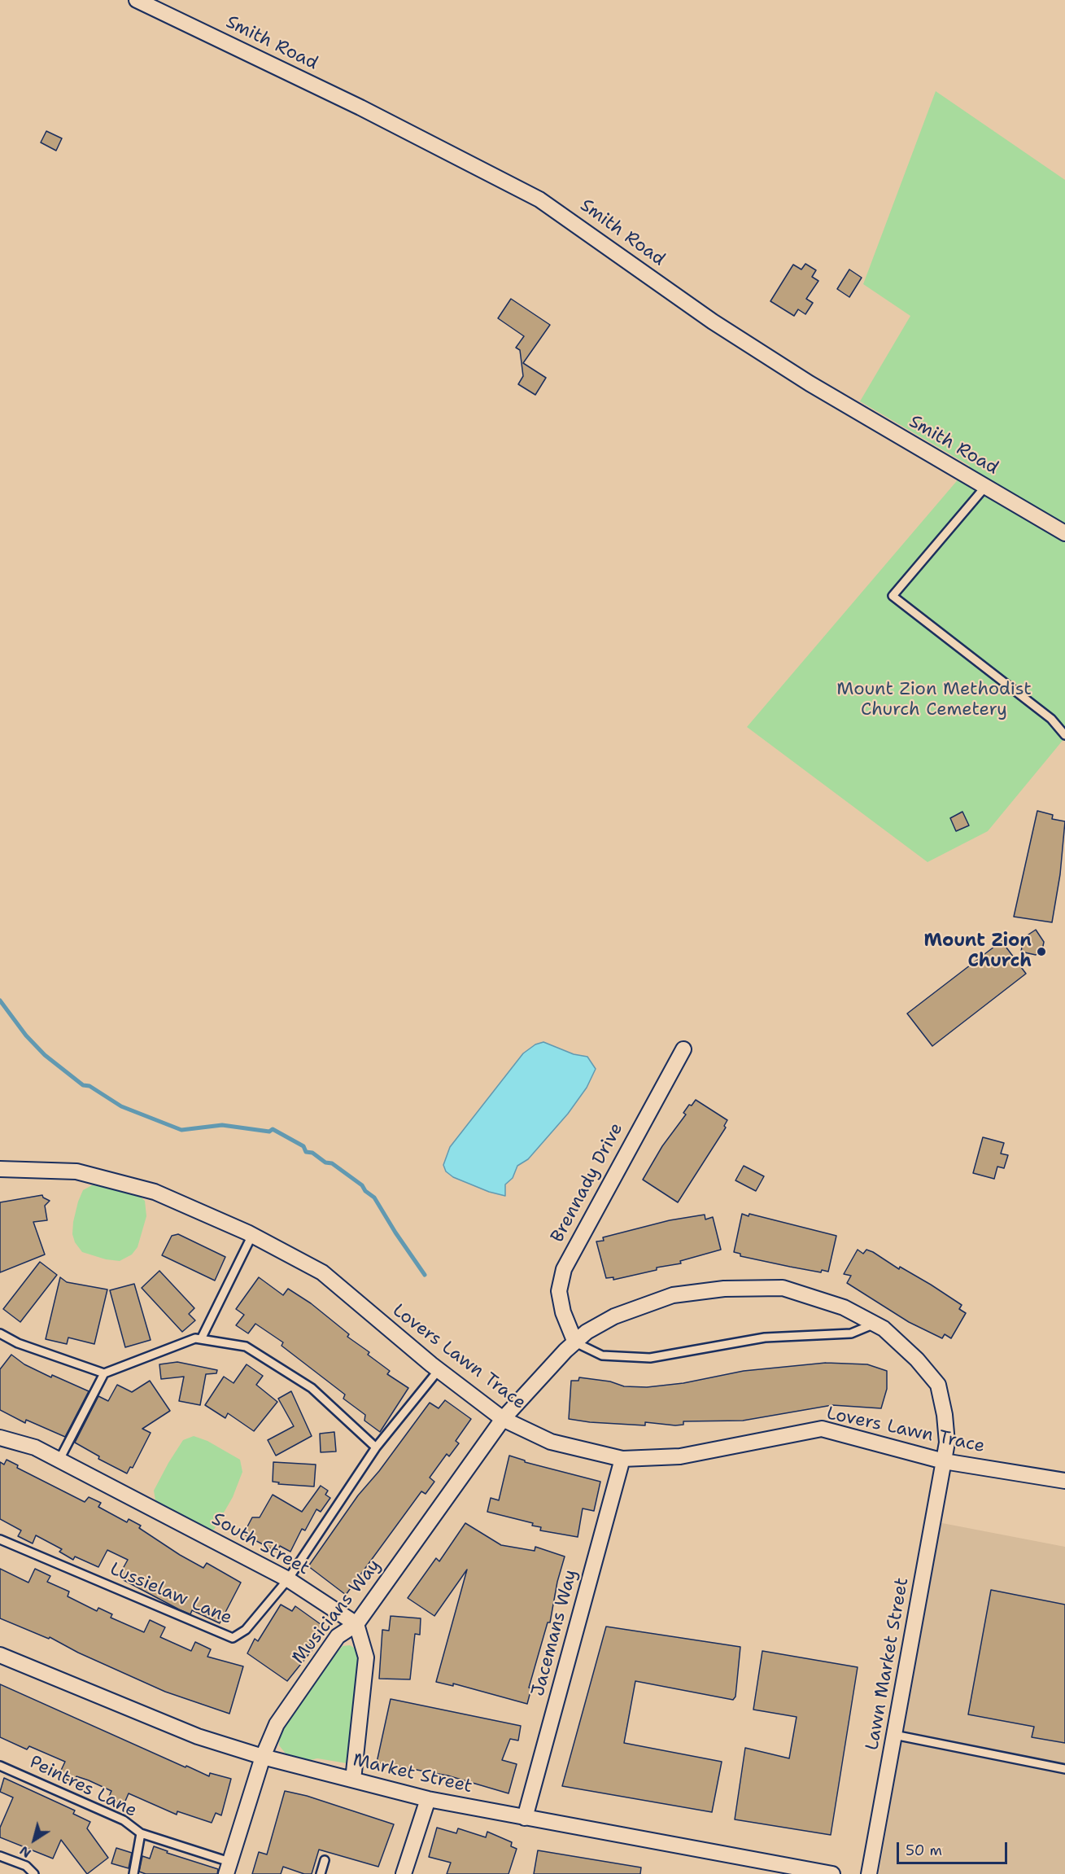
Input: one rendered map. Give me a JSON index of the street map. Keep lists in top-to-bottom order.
{
  "streets": {
    "street": [
      "Smith Road",
      "Brennady Drive",
      "Lovers Lawn Trace",
      "South Street",
      "Musicians Way",
      "Jacemans Way",
      "Lawn Market Street",
      "Market Street"
    ],
    "lane": ["Lussielaw Lane", "Peintres Lane"]
  },
  "crossings": [
    ["Brennady Drive", "Musicians Way"],
    ["Lovers Lawn Trace", "Lussielaw Lane"],
    ["Lovers Lawn Trace", "Musicians Way"],
    ["Lovers Lawn Trace", "Jacemans Way"],
    ["Lovers Lawn Trace", "Lawn Market Street"],
    ["South Street", "Lussielaw Lane"],
    ["South Street", "Musicians Way"],
    ["Musicians Way", "Lawn Market Street"],
    ["Musicians Way", "Market Street"],
    ["Jacemans Way", "Market Street"]
  ],
  "parks": ["Mount Zion Methodist Church Cemetery"],
  "places": ["Mount Zion Church"],
  "scale_bar": "50 m",
  "north": "bottom left"
}
